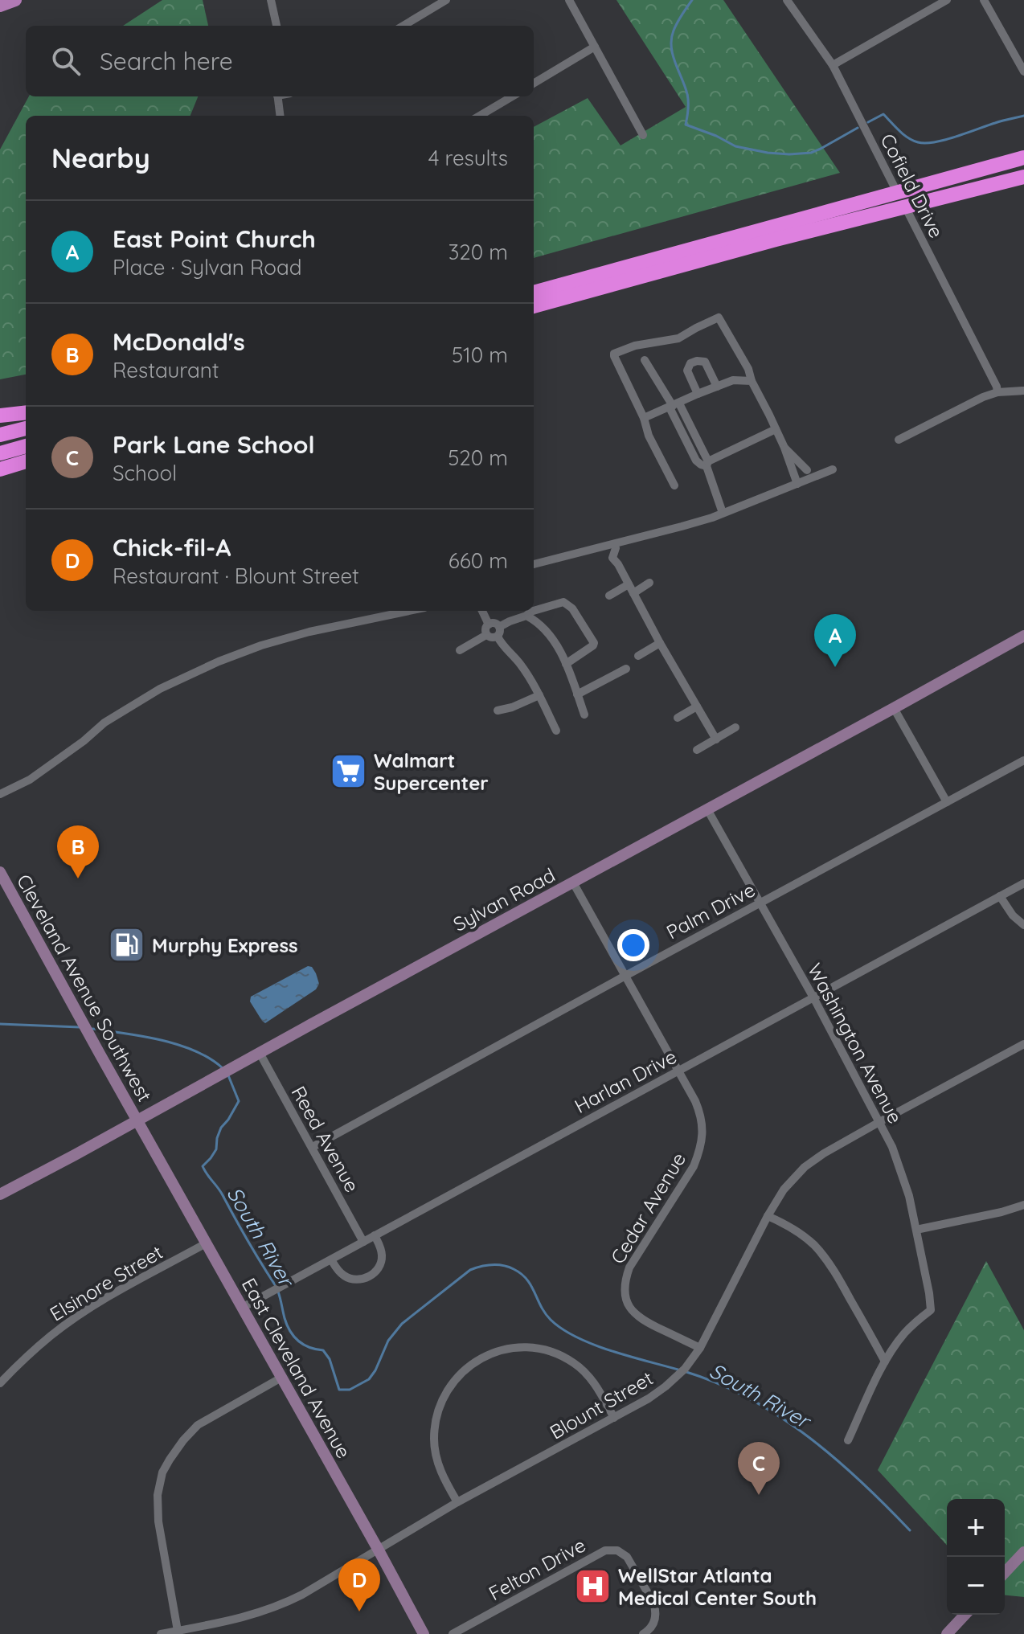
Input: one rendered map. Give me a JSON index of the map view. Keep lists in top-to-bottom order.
{
  "streets": {
    "main road": ["Sylvan Road", "Cleveland Avenue Southwest", "East Cleveland Avenue"],
    "street": [
      "Cofield Drive",
      "Palm Drive",
      "Washington Avenue",
      "Harlan Drive",
      "Reed Avenue",
      "Cedar Avenue",
      "Elsinore Street",
      "Blount Street",
      "Felton Drive"
    ]
  },
  "crossings": [
    ["Sylvan Road", "Cleveland Avenue Southwest"],
    ["Sylvan Road", "Washington Avenue"],
    ["Sylvan Road", "Reed Avenue"],
    ["Sylvan Road", "Cedar Avenue"],
    ["Sylvan Road", "East Cleveland Avenue"],
    ["Palm Drive", "Washington Avenue"],
    ["Palm Drive", "Reed Avenue"],
    ["Palm Drive", "Cedar Avenue"],
    ["Cleveland Avenue Southwest", "East Cleveland Avenue"],
    ["Washington Avenue", "Harlan Drive"],
    ["Washington Avenue", "Blount Street"],
    ["Harlan Drive", "Reed Avenue"],
    ["Harlan Drive", "Cedar Avenue"],
    ["Harlan Drive", "East Cleveland Avenue"],
    ["Cedar Avenue", "Blount Street"],
    ["Elsinore Street", "East Cleveland Avenue"],
    ["East Cleveland Avenue", "Blount Street"]
  ],
  "water": ["South River"],
  "places": {
    "supermarket": ["Walmart Supercenter"],
    "fuel station": ["Murphy Express"],
    "hospital": ["WellStar Atlanta Medical Center South"]
  },
  "page": {
    "search": "Search here",
    "heading": ["Nearby", "4 results"],
    "list": [
      {
        "mark": "A",
        "name": "East Point Church",
        "note": "Place · Sylvan Road",
        "value": "320 m"
      },
      {
        "mark": "B",
        "name": "McDonald's",
        "note": "Restaurant",
        "value": "510 m"
      },
      {
        "mark": "C",
        "name": "Park Lane School",
        "note": "School",
        "value": "520 m"
      },
      {
        "mark": "D",
        "name": "Chick-fil-A",
        "note": "Restaurant · Blount Street",
        "value": "660 m"
      }
    ],
    "pins": [
      "A",
      "B",
      "C",
      "D"
    ],
    "map_buttons": ["+", "−"]
  }
}
